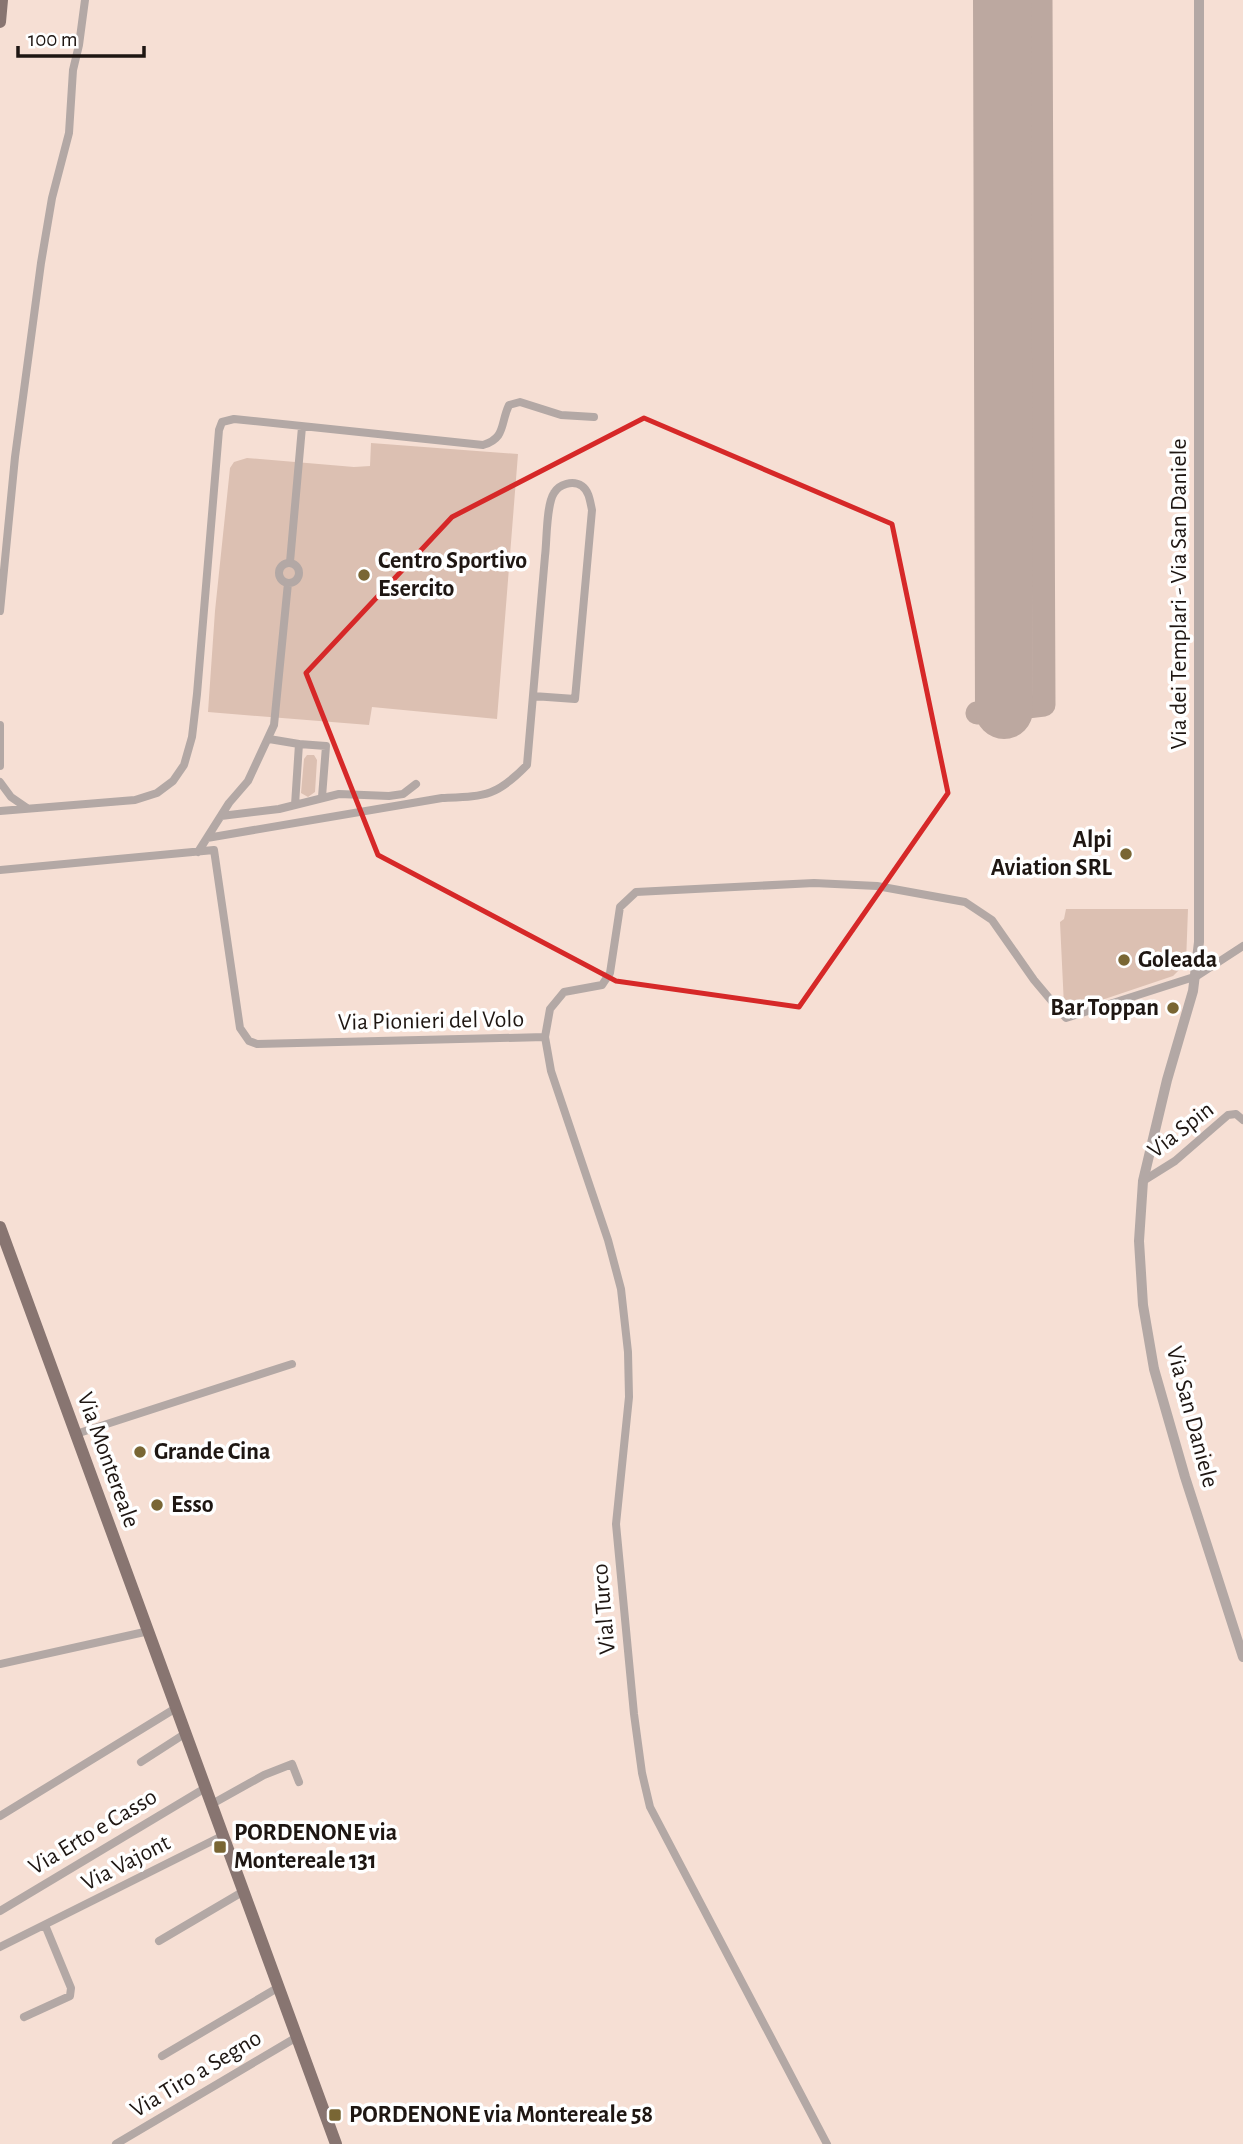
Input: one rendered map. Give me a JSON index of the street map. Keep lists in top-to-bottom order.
{
  "streets": {
    "main road": ["Via Montereale"],
    "street": [
      "Via dei Templari - Via San Daniele",
      "Via Pionieri del Volo",
      "Via Spin",
      "Via San Daniele",
      "Vial Turco",
      "Via Erto e Casso",
      "Via Vajont",
      "Via Tiro a Segno"
    ]
  },
  "crossings": [
    ["Via dei Templari - Via San Daniele", "Via Pionieri del Volo"],
    ["Via dei Templari - Via San Daniele", "Via Spin"],
    ["Via dei Templari - Via San Daniele", "Via San Daniele"],
    ["Via Pionieri del Volo", "Vial Turco"],
    ["Via Spin", "Via San Daniele"],
    ["Via Montereale", "Via Erto e Casso"],
    ["Via Montereale", "Via Vajont"],
    ["Via Montereale", "Via Tiro a Segno"]
  ],
  "places": {
    "other": [
      "Centro Sportivo Esercito",
      "Alpi Aviation SRL",
      "Goleada",
      "Bar Toppan",
      "Grande Cina",
      "Esso"
    ],
    "transit": ["PORDENONE via Montereale 131", "PORDENONE via Montereale 58"]
  },
  "scale_bar": "100 m"
}
